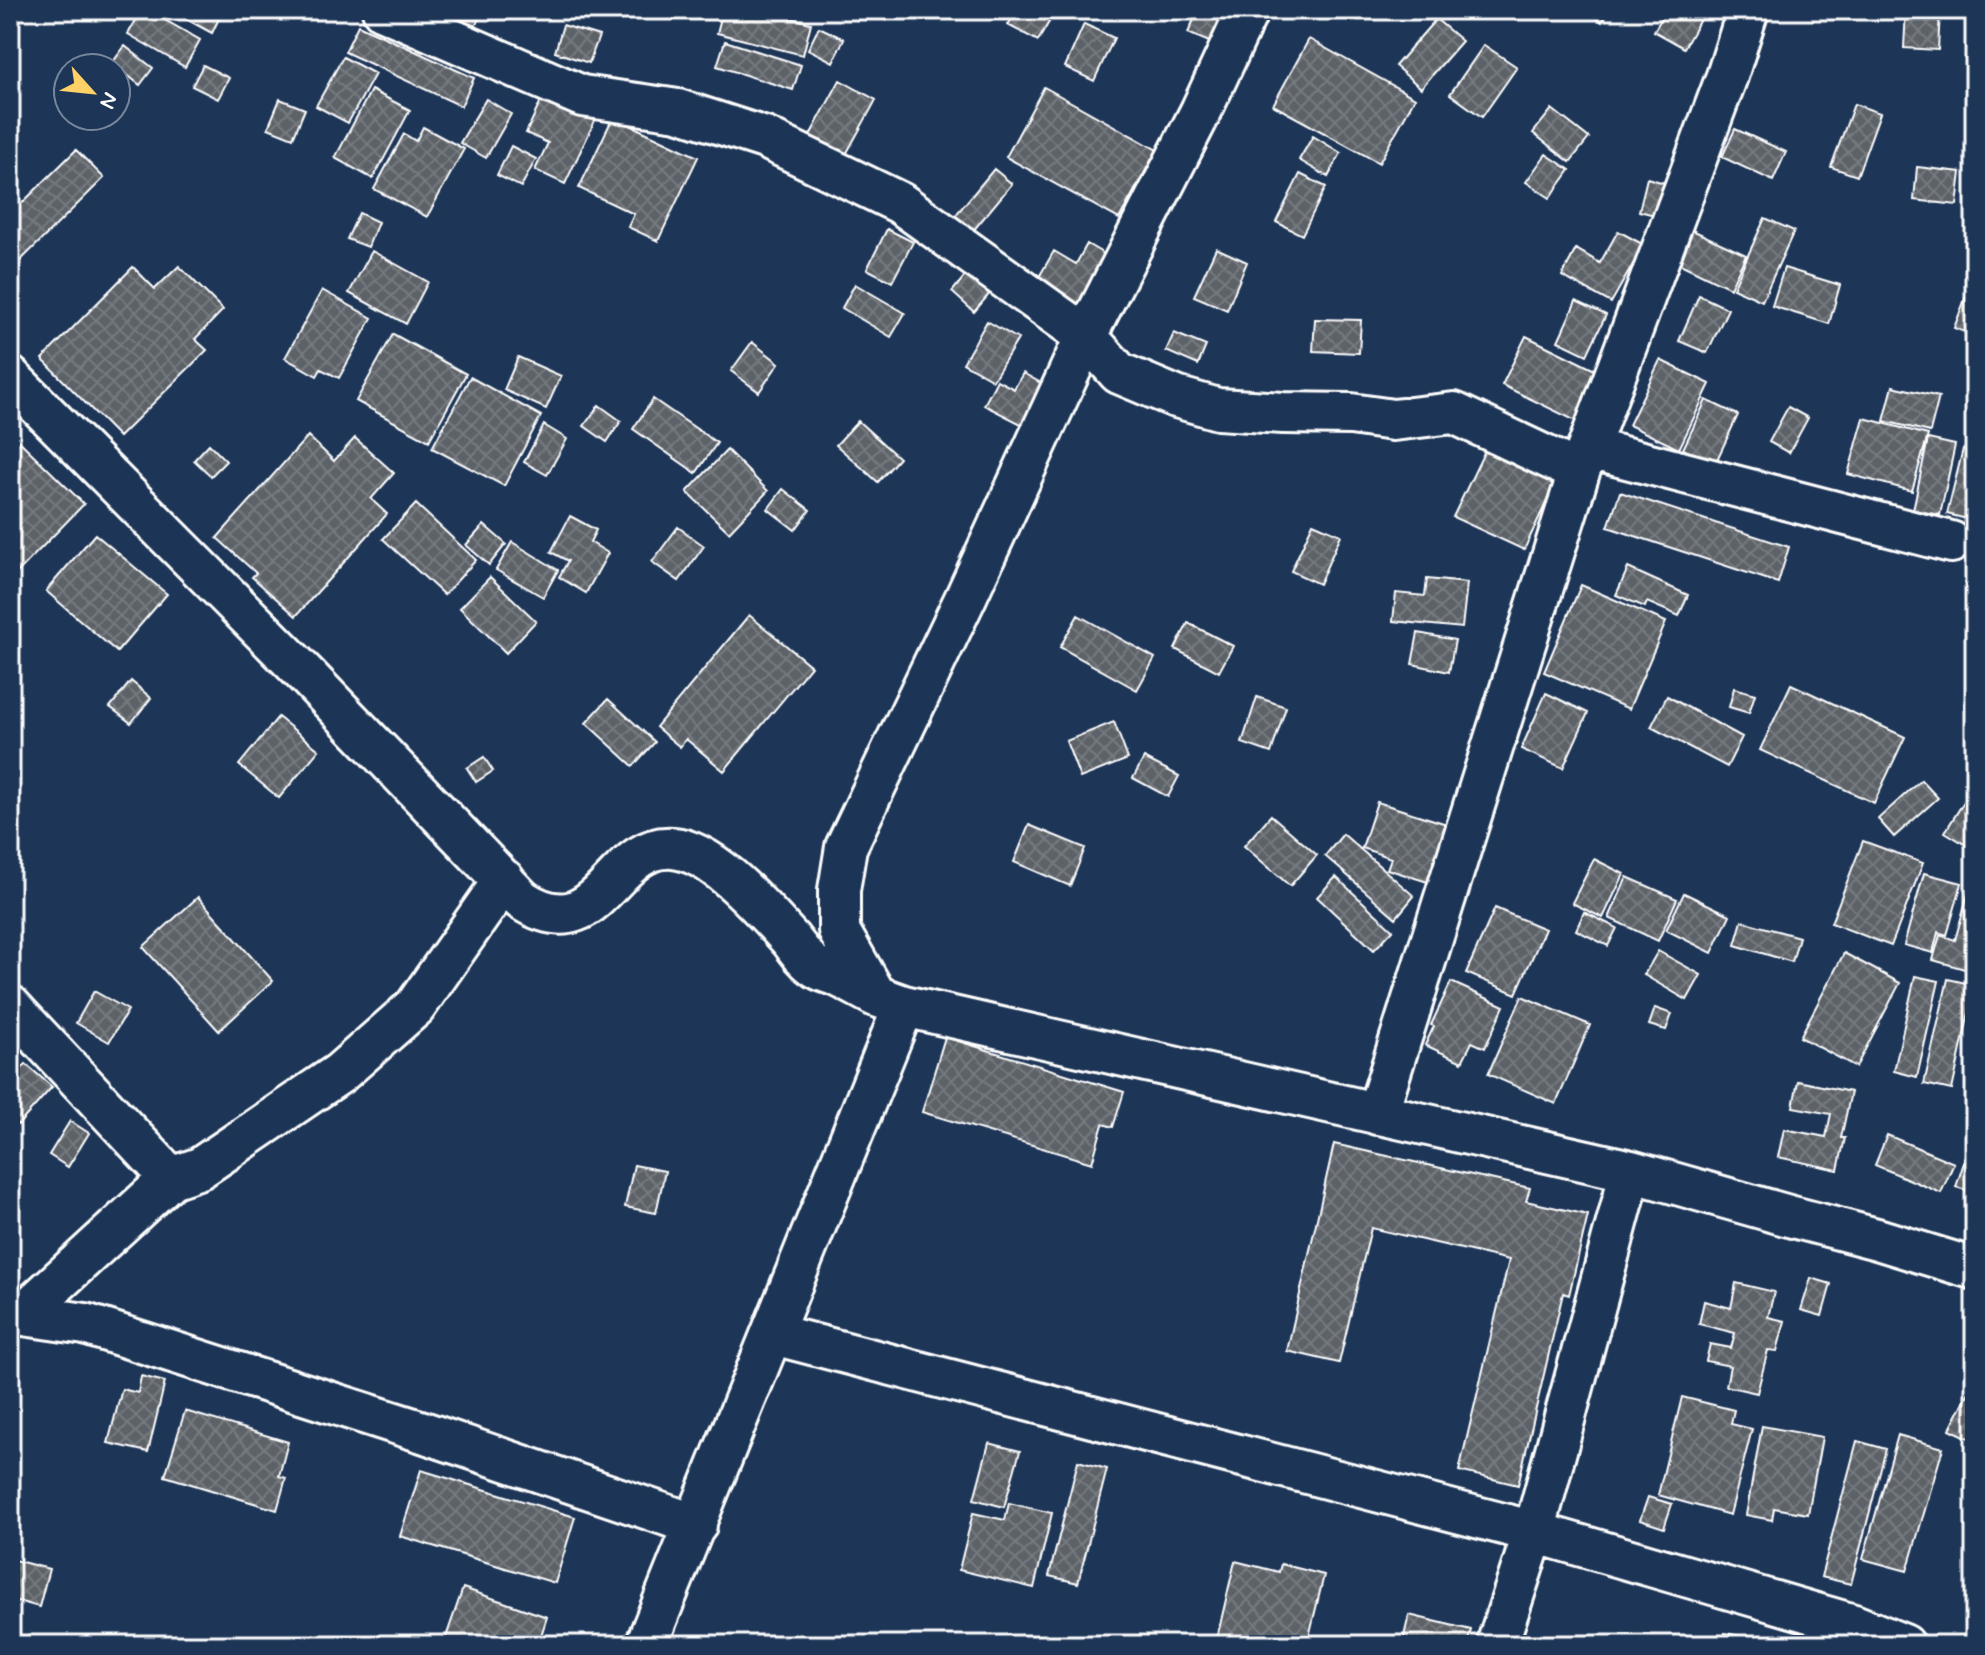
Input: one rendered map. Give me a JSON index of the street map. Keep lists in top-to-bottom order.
{
  "north": "bottom right"
}
